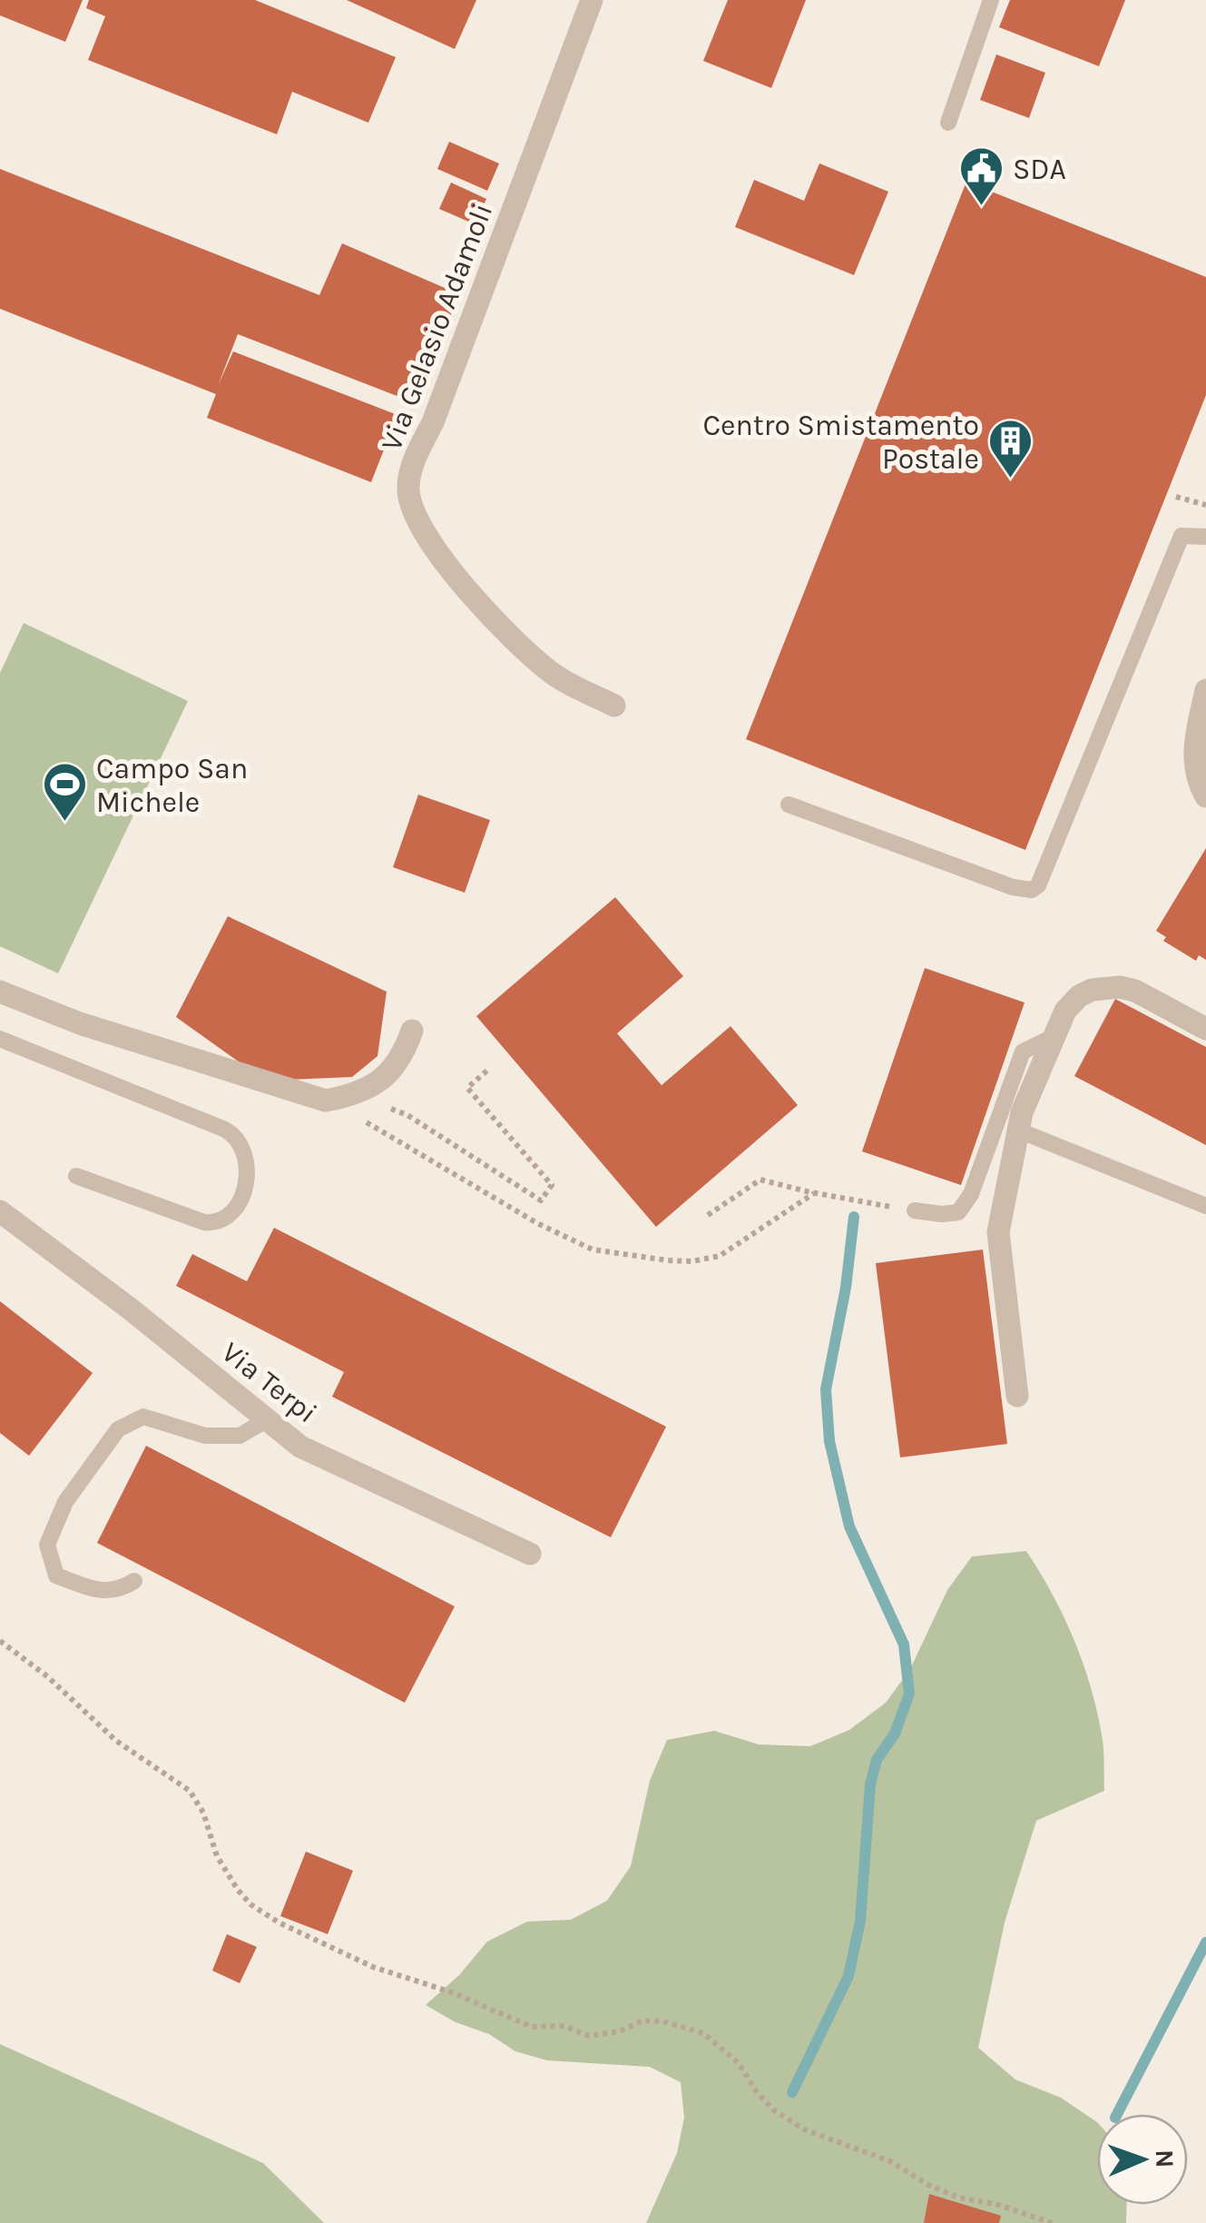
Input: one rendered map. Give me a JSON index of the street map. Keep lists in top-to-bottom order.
{
  "streets": {
    "street": ["Via Gelasio Adamoli", "Via Terpi"]
  },
  "places": {
    "public building": ["SDA"],
    "building": ["Centro Smistamento Postale"],
    "sports": ["Campo San Michele"]
  },
  "north": "right"
}
